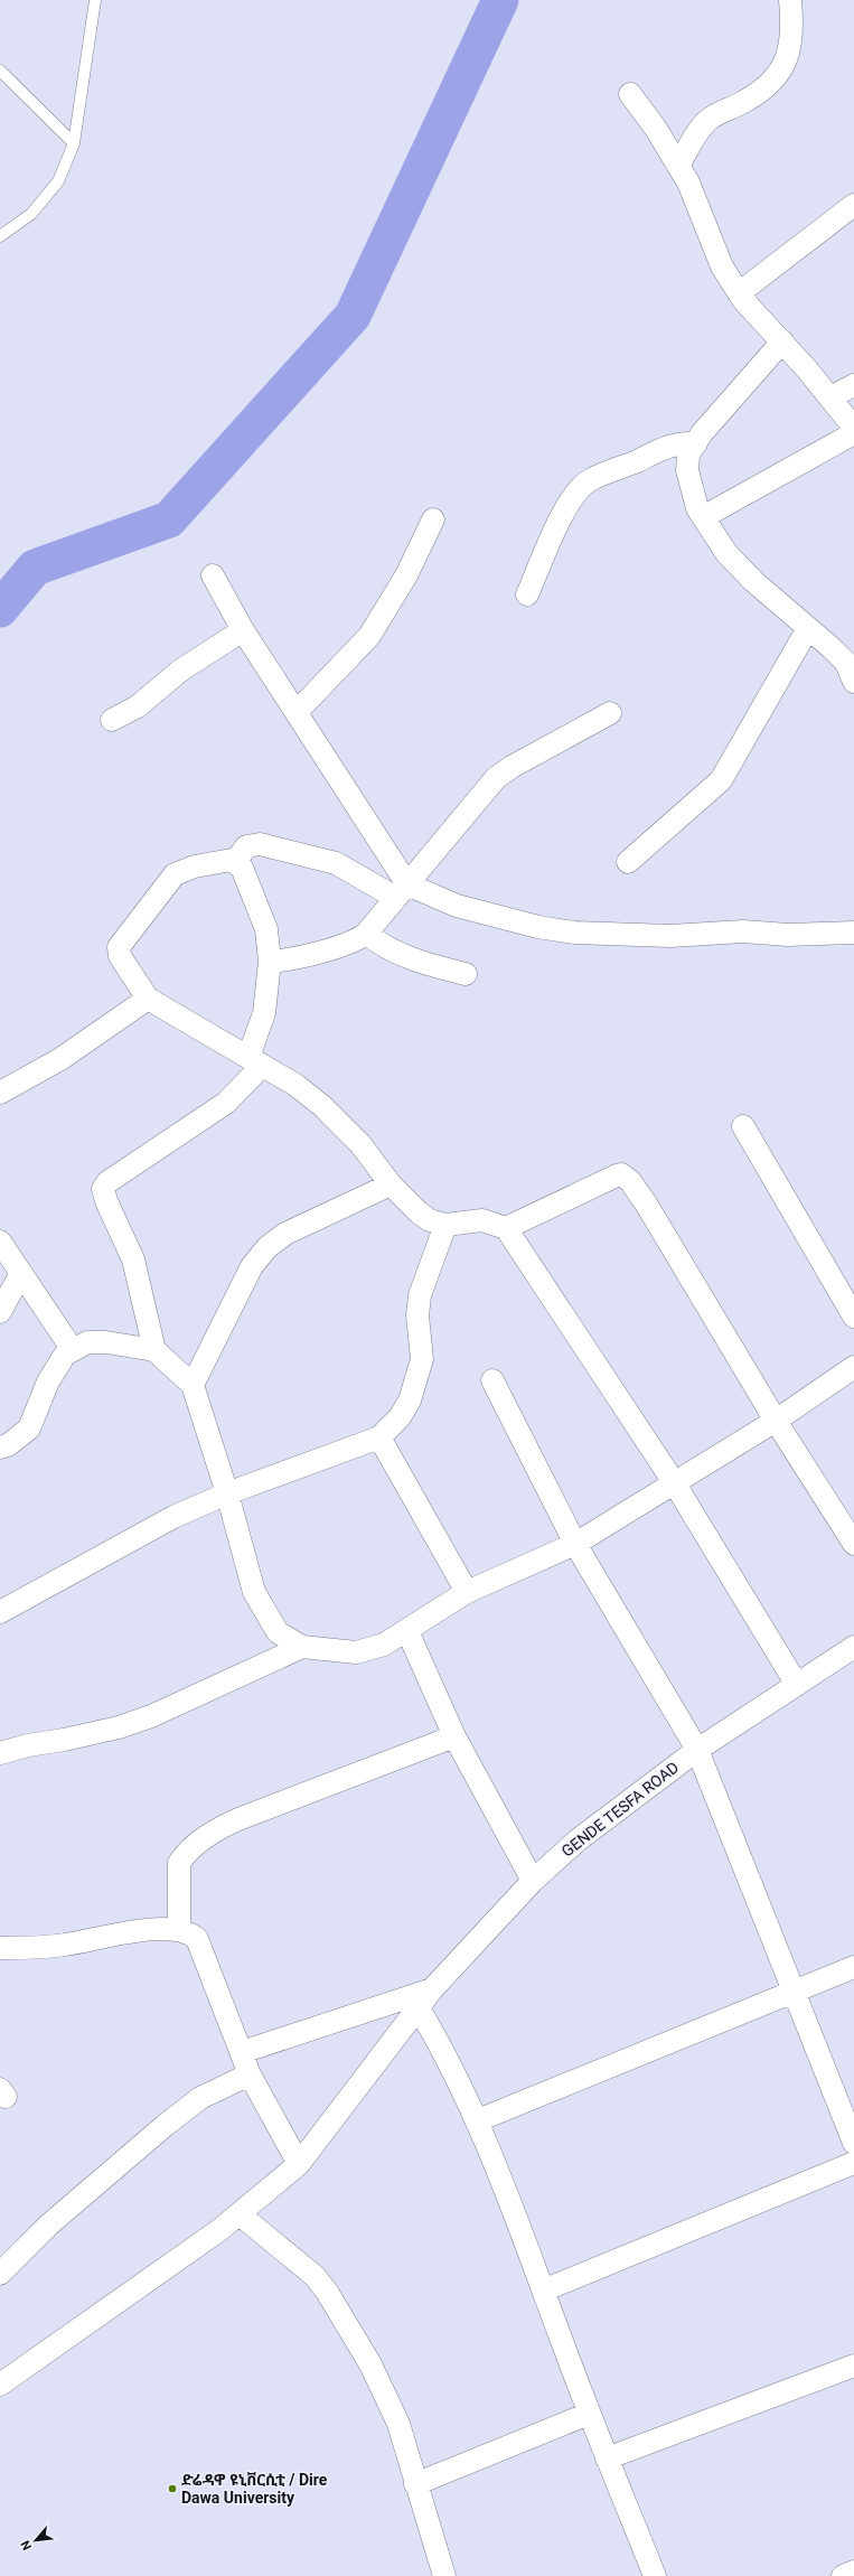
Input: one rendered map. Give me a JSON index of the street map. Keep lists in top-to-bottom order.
{
  "streets": {
    "street": ["GENDE TESFA ROAD"]
  },
  "places": ["ድሬዳዋ ዩኒቨርሲቲ / Dire Dawa University"],
  "north": "bottom left"
}
